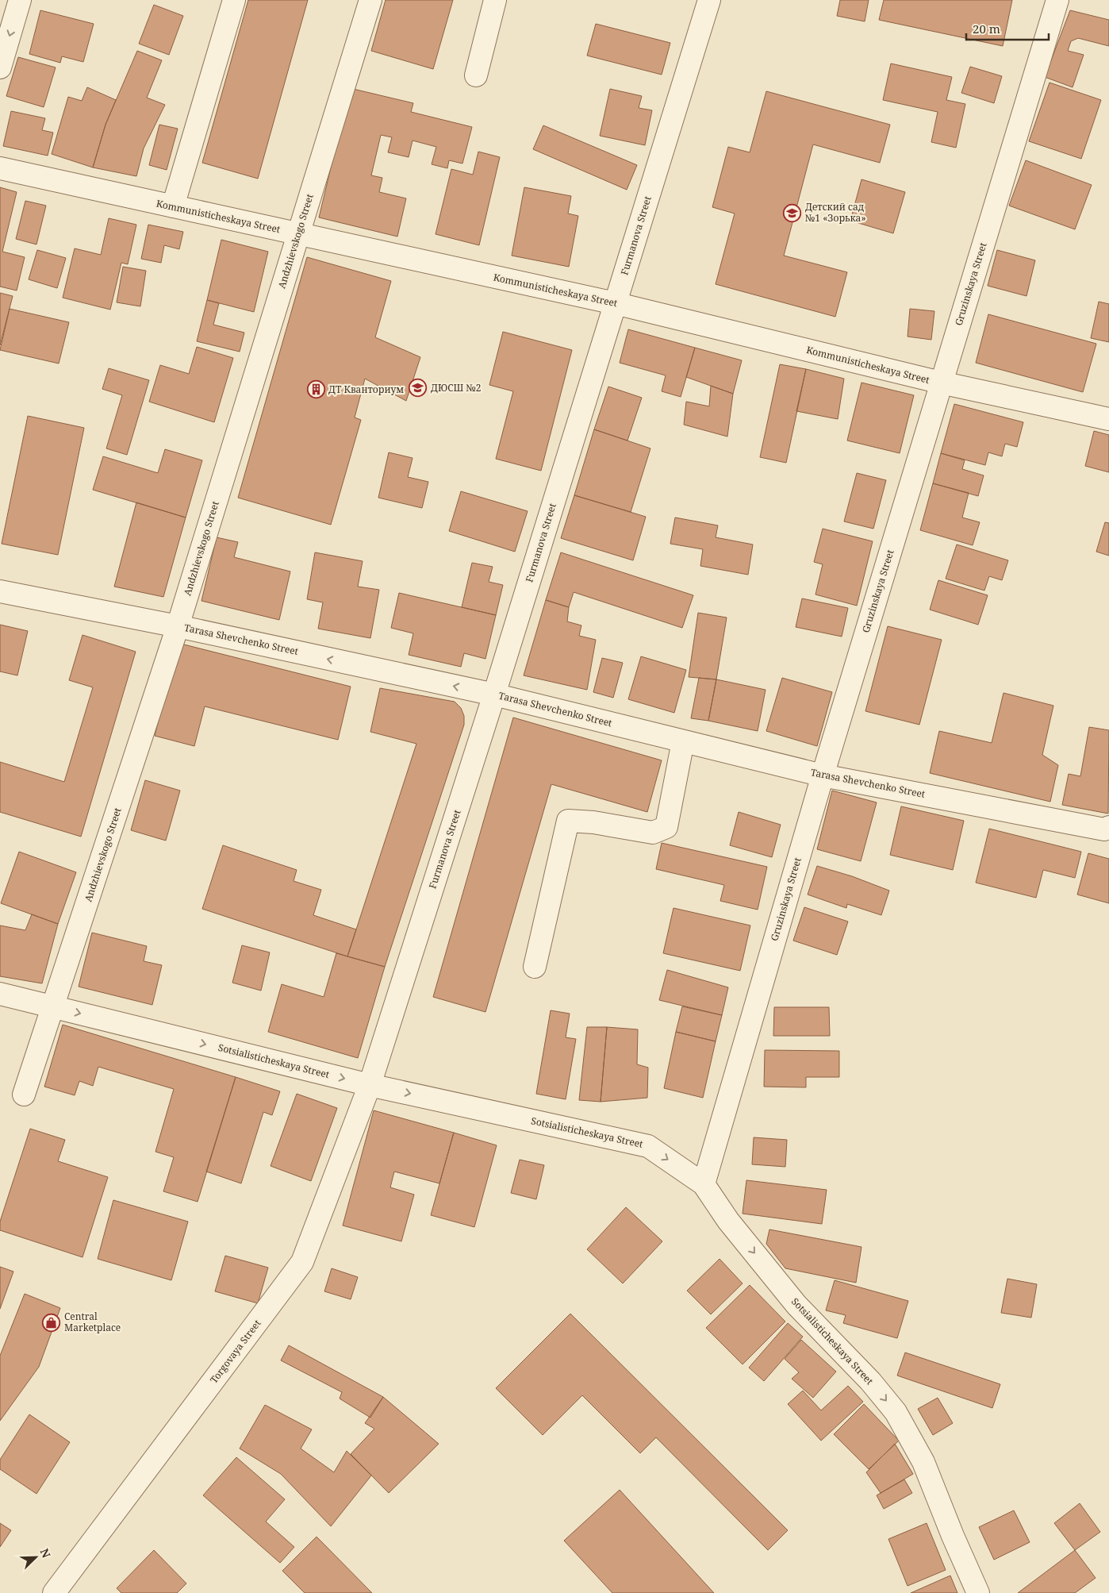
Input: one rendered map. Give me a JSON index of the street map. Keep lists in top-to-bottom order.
{
  "streets": {
    "street": [
      "Kommunisticheskaya Street",
      "Furmanova Street",
      "Andzhievskogo Street",
      "Gruzinskaya Street",
      "Tarasa Shevchenko Street",
      "Sotsialisticheskaya Street",
      "Torgovaya Street"
    ]
  },
  "crossings": [
    ["Kommunisticheskaya Street", "Furmanova Street"],
    ["Kommunisticheskaya Street", "Andzhievskogo Street"],
    ["Kommunisticheskaya Street", "Gruzinskaya Street"],
    ["Furmanova Street", "Tarasa Shevchenko Street"],
    ["Furmanova Street", "Sotsialisticheskaya Street"],
    ["Furmanova Street", "Torgovaya Street"],
    ["Andzhievskogo Street", "Tarasa Shevchenko Street"],
    ["Andzhievskogo Street", "Sotsialisticheskaya Street"],
    ["Gruzinskaya Street", "Tarasa Shevchenko Street"],
    ["Gruzinskaya Street", "Sotsialisticheskaya Street"],
    ["Sotsialisticheskaya Street", "Torgovaya Street"]
  ],
  "one_way": ["Sotsialisticheskaya Street"],
  "places": {
    "school or university": ["Детский сад №1 «Зорька»", "ДЮСШ №2"],
    "building": ["ДТ Кванториум"],
    "shop": ["Central Marketplace"]
  },
  "scale_bar": "20 m",
  "north": "top right"
}
